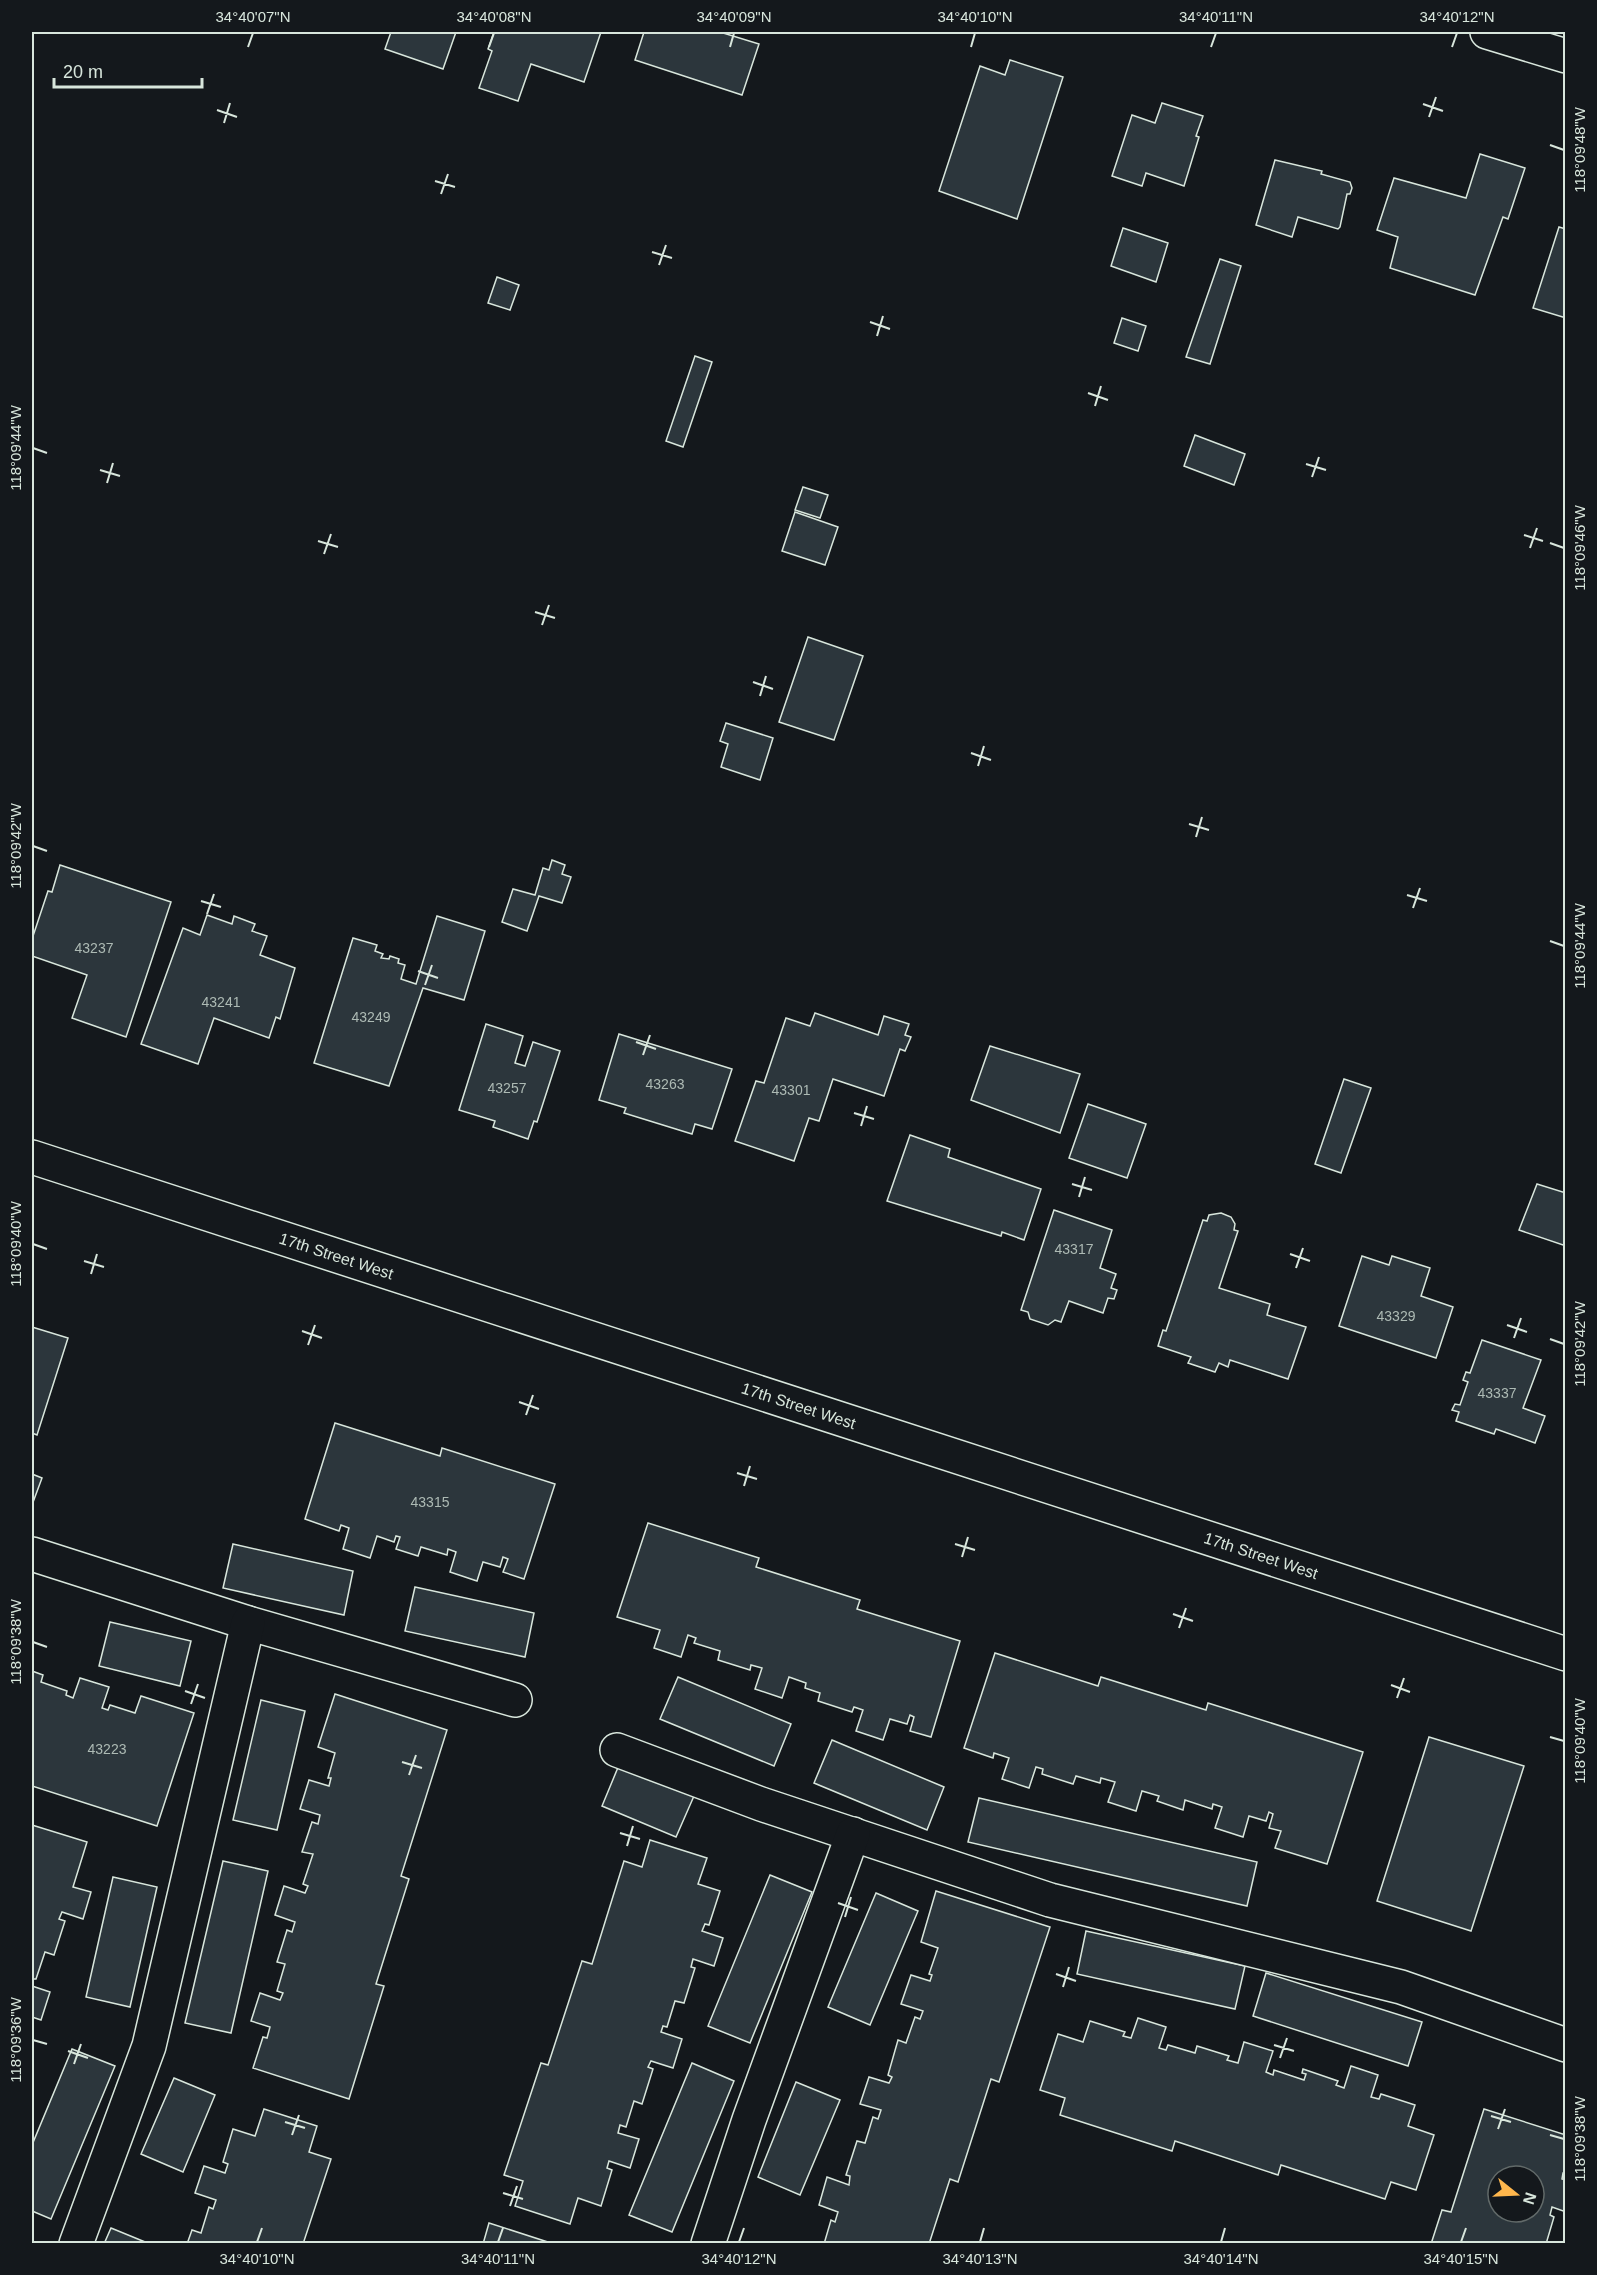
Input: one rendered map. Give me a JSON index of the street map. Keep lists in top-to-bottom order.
{
  "streets": {
    "street": ["17th Street West"]
  },
  "house_numbers": [
    "43237",
    "43241",
    "43249",
    "43263",
    "43257",
    "43301",
    "43317",
    "43329",
    "43337",
    "43315",
    "43223"
  ],
  "scale_bar": "20 m",
  "north": "right",
  "coordinates": [
    "34°40'07\"N",
    "34°40'08\"N",
    "34°40'09\"N",
    "34°40'10\"N",
    "34°40'11\"N",
    "34°40'12\"N",
    "118°09'48\"W",
    "118°09'44\"W",
    "118°09'46\"W",
    "118°09'42\"W",
    "118°09'40\"W",
    "118°09'38\"W",
    "118°09'36\"W",
    "34°40'13\"N",
    "34°40'14\"N",
    "34°40'15\"N"
  ]
}
